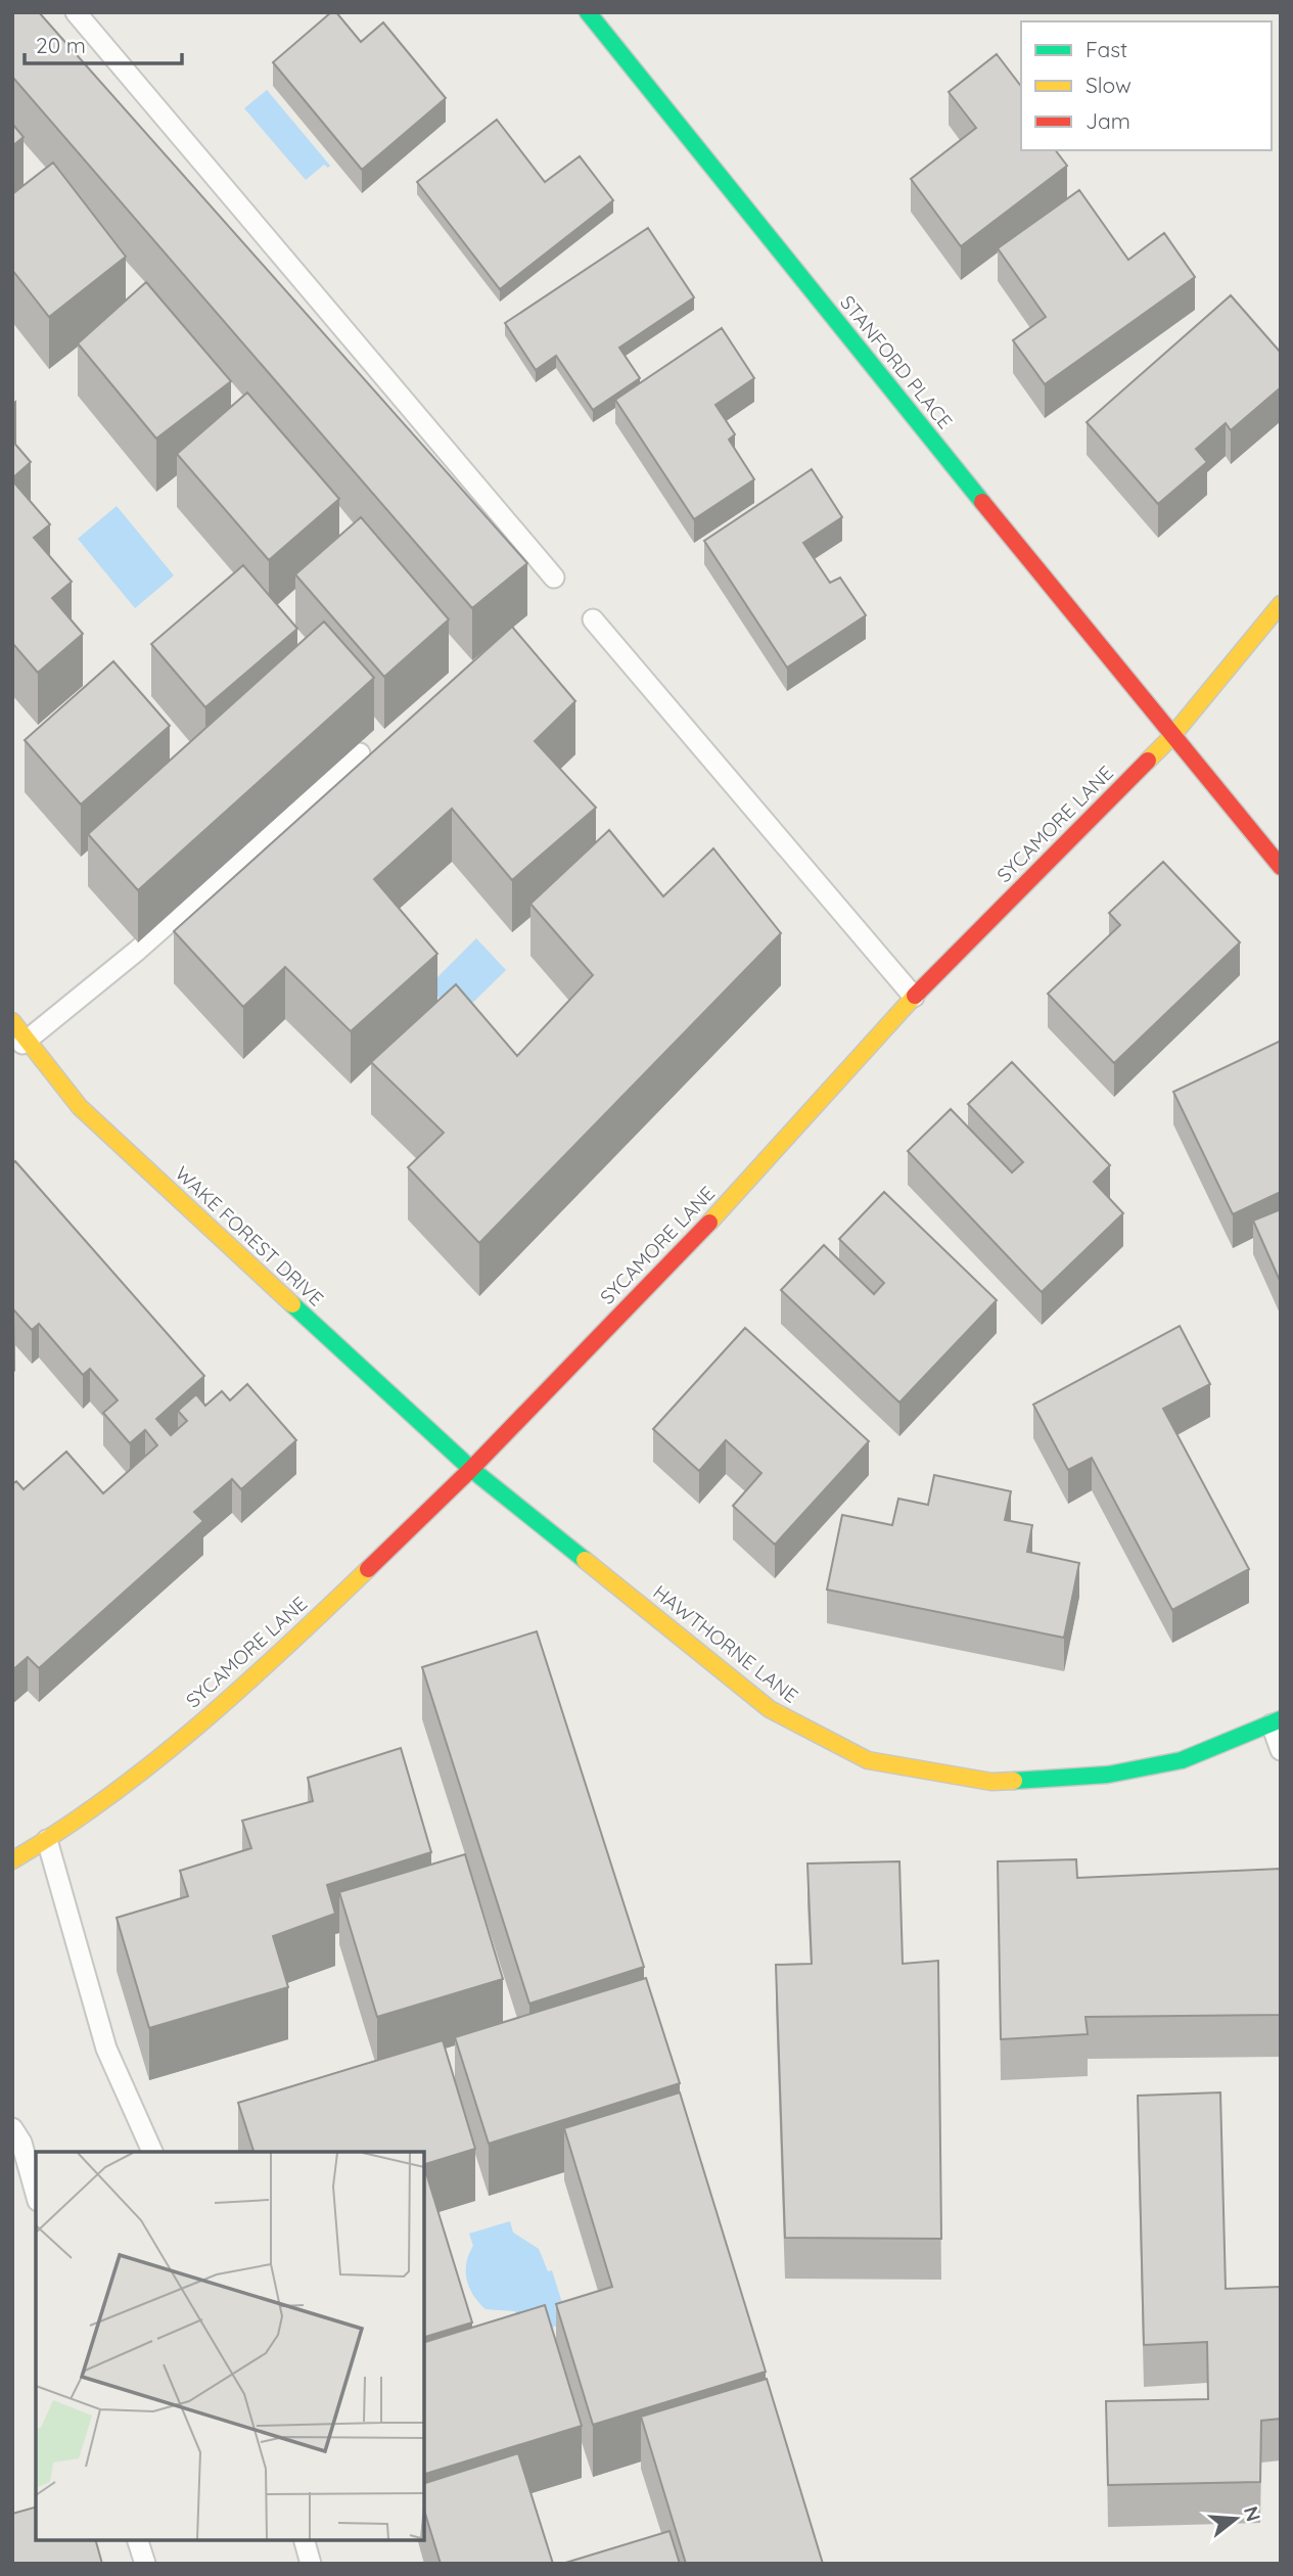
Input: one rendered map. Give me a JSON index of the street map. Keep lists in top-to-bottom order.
{
  "streets": {
    "street": [
      "STANFORD PLACE",
      "SYCAMORE LANE",
      "WAKE FOREST DRIVE",
      "HAWTHORNE LANE"
    ]
  },
  "crossings": [
    ["STANFORD PLACE", "SYCAMORE LANE"],
    ["SYCAMORE LANE", "WAKE FOREST DRIVE"],
    ["SYCAMORE LANE", "HAWTHORNE LANE"],
    ["WAKE FOREST DRIVE", "HAWTHORNE LANE"]
  ],
  "legend": ["Fast", "Slow", "Jam"],
  "scale_bar": "20 m",
  "north": "right"
}
